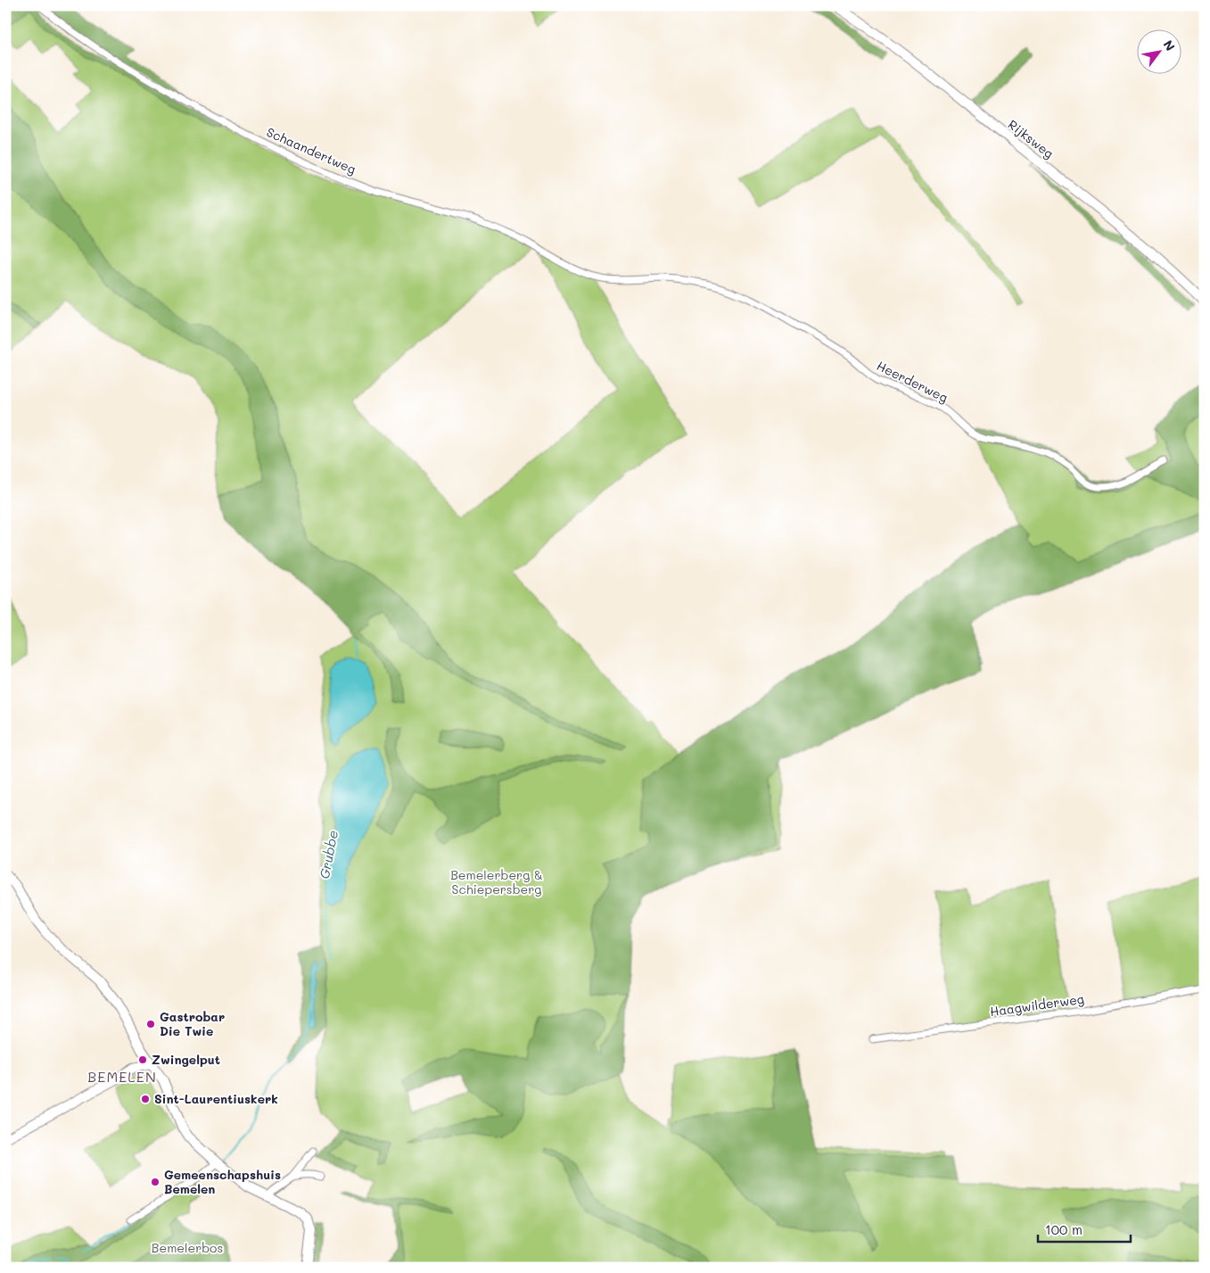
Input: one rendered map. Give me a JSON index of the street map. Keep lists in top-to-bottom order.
{
  "streets": {
    "street": [
      "Rijksweg",
      "Schaandertweg",
      "Heerderweg",
      "Haagwilderweg"
    ]
  },
  "crossings": [
    ["Schaandertweg", "Heerderweg"]
  ],
  "districts": ["BEMELEN"],
  "water": ["Grubbe"],
  "parks": ["Bemelerberg & Schiepersberg", "Bemelerbos"],
  "places": [
    "Gastrobar Die Twie",
    "Zwingelput",
    "Sint-Laurentiuskerk",
    "Gemeenschapshuis Bemelen"
  ],
  "scale_bar": "100 m",
  "north": "top right"
}
